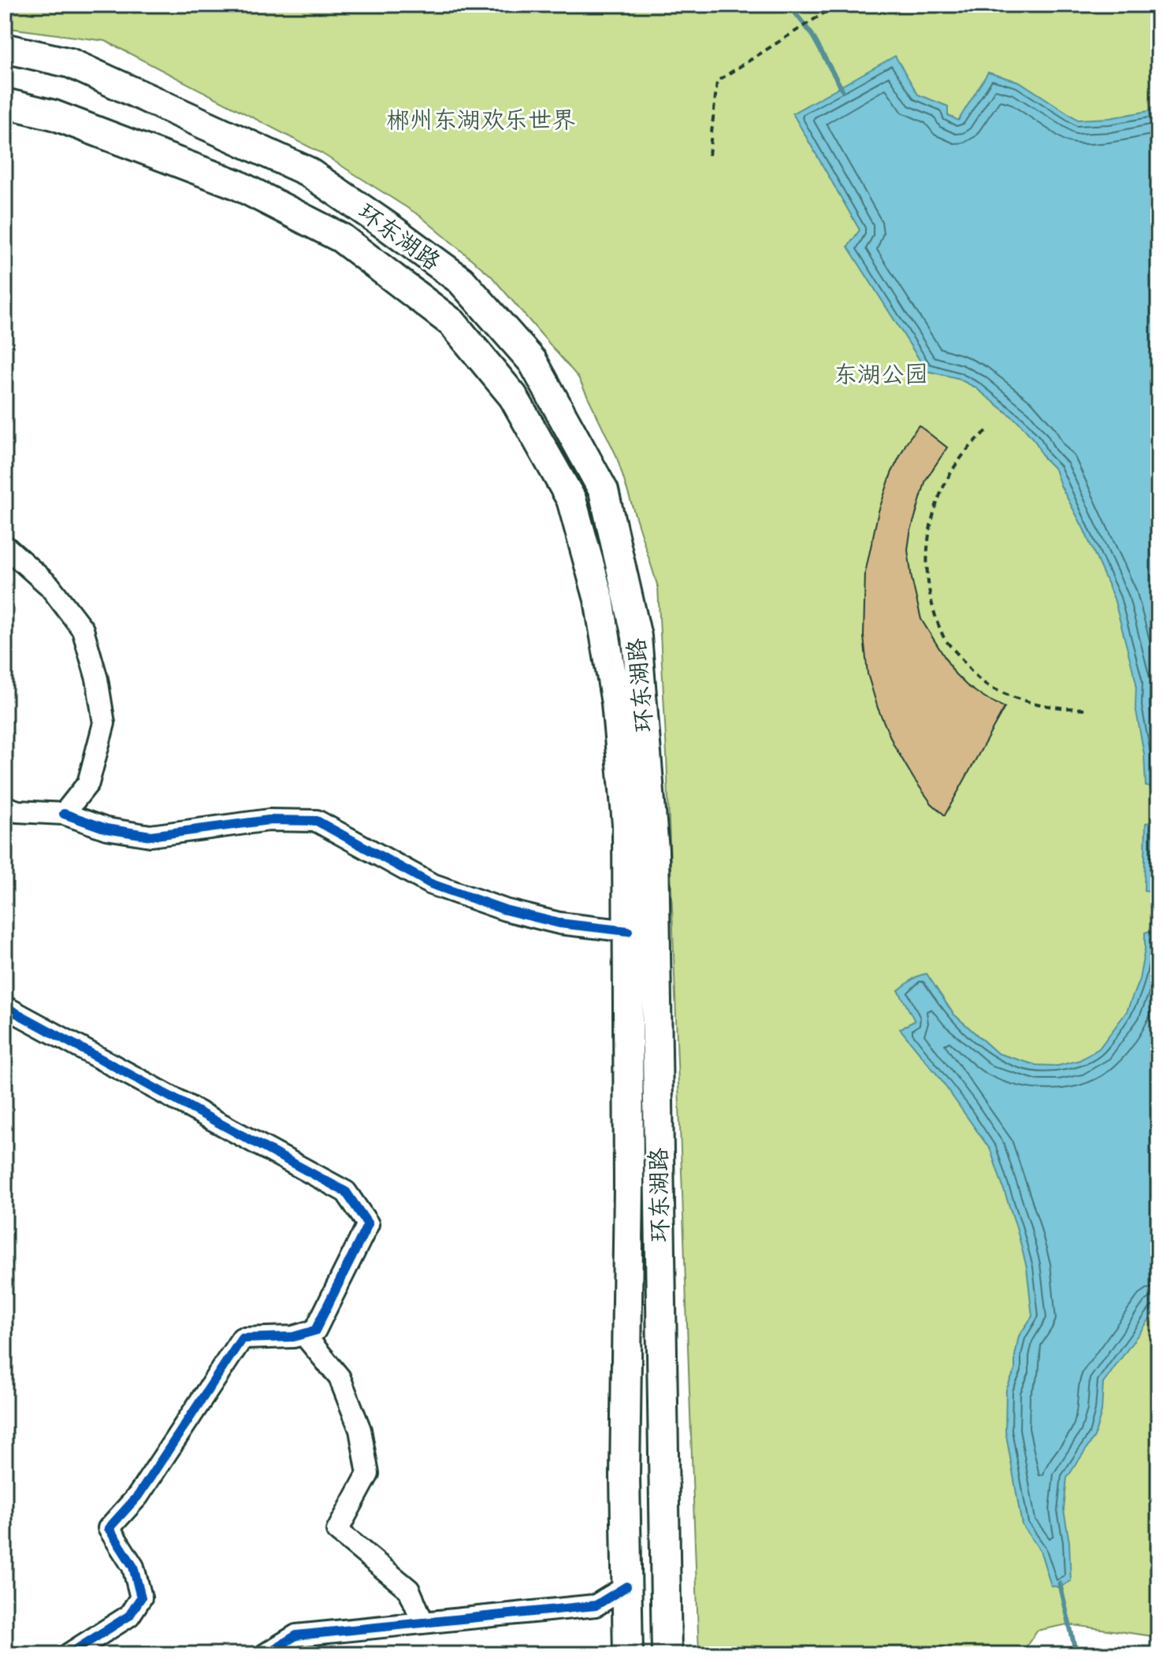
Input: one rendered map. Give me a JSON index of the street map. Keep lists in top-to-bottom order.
{
  "streets": {
    "main road": ["环东湖路"]
  },
  "parks": ["郴州东湖欢乐世界", "东湖公园"]
}
